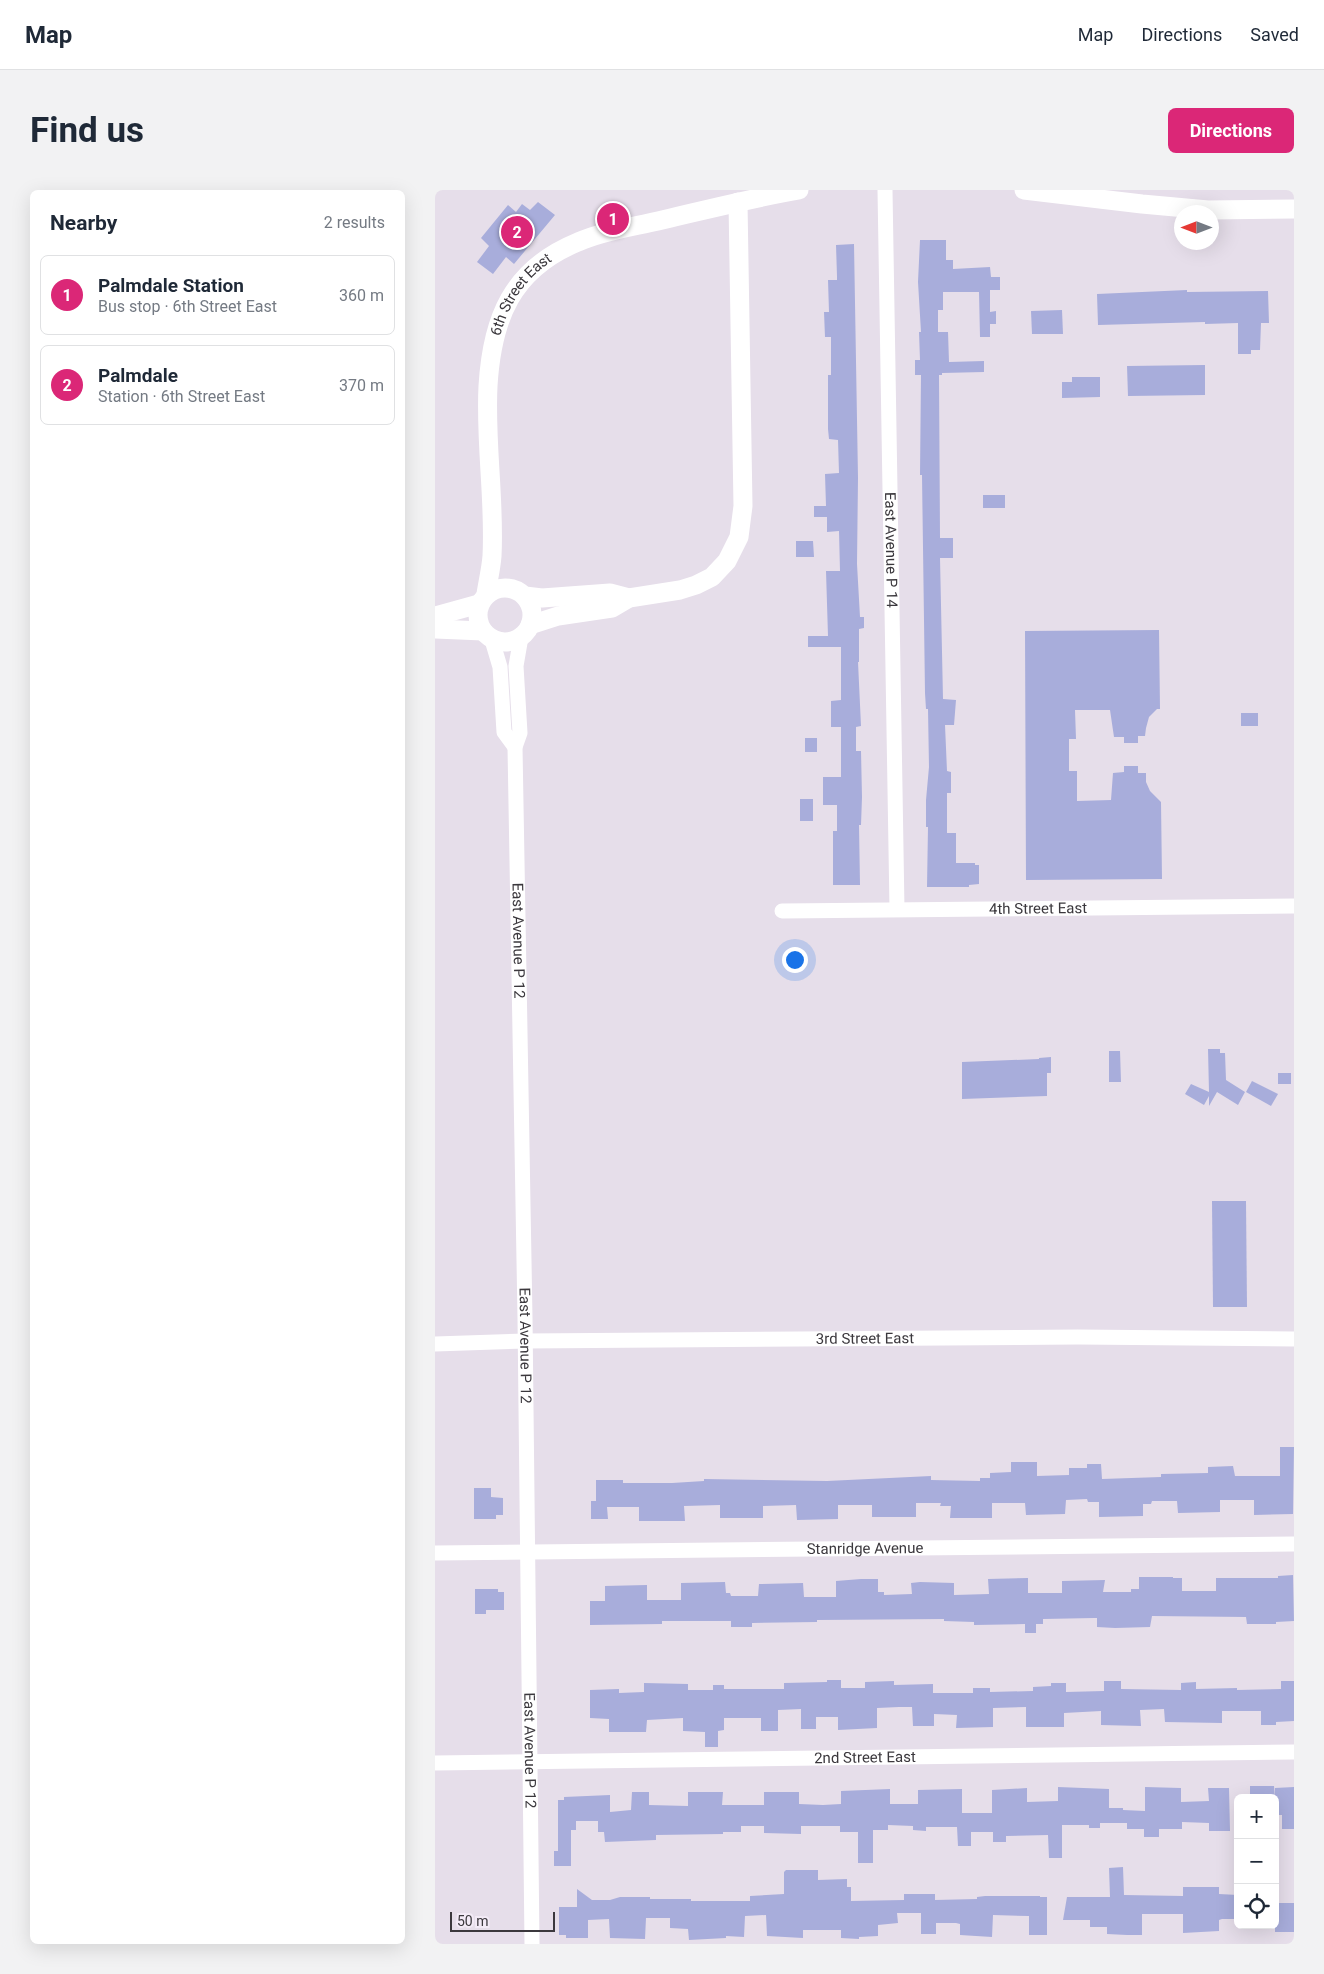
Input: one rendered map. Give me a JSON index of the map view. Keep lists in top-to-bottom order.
{
  "streets": {
    "street": [
      "6th Street East",
      "East Avenue P 14",
      "4th Street East",
      "East Avenue P 12",
      "3rd Street East",
      "Stanridge Avenue",
      "2nd Street East"
    ]
  },
  "crossings": [
    ["6th Street East", "East Avenue P 12"],
    ["East Avenue P 14", "4th Street East"],
    ["East Avenue P 12", "3rd Street East"],
    ["East Avenue P 12", "Stanridge Avenue"],
    ["East Avenue P 12", "2nd Street East"]
  ],
  "scale_bar": "50 m",
  "north": "left",
  "page": {
    "header": "Map",
    "nav": ["Map", "Directions", "Saved"],
    "buttons": "Directions",
    "title": "Find us",
    "heading": ["Nearby", "2 results"],
    "pins": ["1", "2"],
    "list": [
      {
        "mark": "1",
        "name": "Palmdale Station",
        "note": "Bus stop · 6th Street East",
        "value": "360 m"
      },
      {
        "mark": "2",
        "name": "Palmdale",
        "note": "Station · 6th Street East",
        "value": "370 m"
      }
    ],
    "map_buttons": ["+", "−"],
    "scale": "50 m"
  }
}
